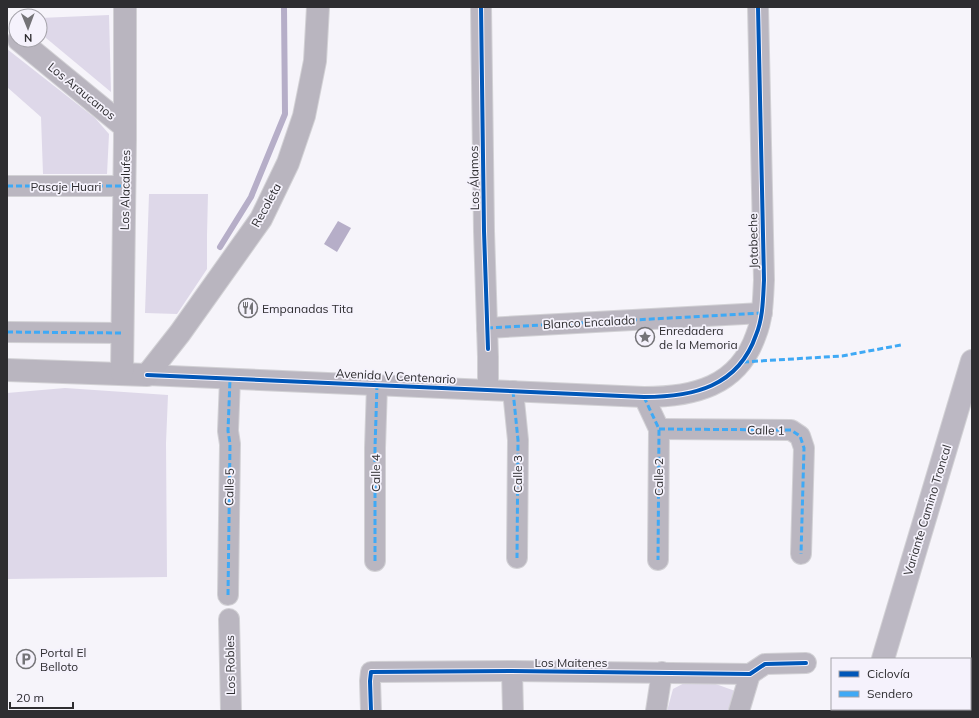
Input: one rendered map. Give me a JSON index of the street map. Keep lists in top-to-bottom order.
{
  "streets": {
    "main road": [
      "Los Araucanos",
      "Los Alacalufes",
      "Recoleta",
      "Avenida V Centenario",
      "Variante Camino Troncal"
    ],
    "street": [
      "Los Álamos",
      "Pasaje Huari",
      "Jotabeche",
      "Blanco Encalada",
      "Calle 1",
      "Calle 4",
      "Calle 3",
      "Calle 2",
      "Calle 5",
      "Los Maitenes",
      "Los Robles"
    ]
  },
  "crossings": [
    ["Los Araucanos", "Los Alacalufes"],
    ["Los Álamos", "Blanco Encalada"],
    ["Los Álamos", "Avenida V Centenario"],
    ["Pasaje Huari", "Los Alacalufes"],
    ["Los Alacalufes", "Avenida V Centenario"],
    ["Recoleta", "Avenida V Centenario"],
    ["Jotabeche", "Blanco Encalada"],
    ["Jotabeche", "Avenida V Centenario"],
    ["Jotabeche", "Calle 2"],
    ["Avenida V Centenario", "Calle 4"],
    ["Avenida V Centenario", "Calle 3"],
    ["Avenida V Centenario", "Calle 2"],
    ["Avenida V Centenario", "Calle 5"],
    ["Calle 1", "Calle 2"]
  ],
  "places": {
    "restaurant": ["Empanadas Tita"],
    "place": ["Enredadera de la Memoria"],
    "parking": ["Portal El Belloto"]
  },
  "legend": ["Ciclovía", "Sendero"],
  "scale_bar": "20 m",
  "north": "bottom"
}
